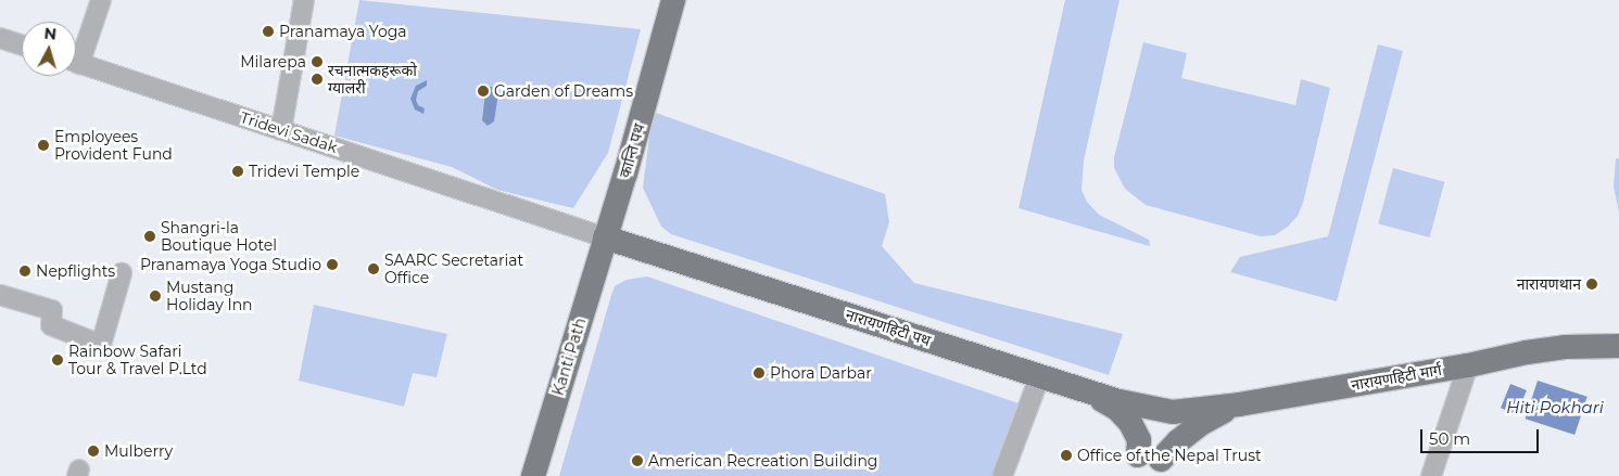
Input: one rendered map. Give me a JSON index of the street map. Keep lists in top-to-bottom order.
{
  "streets": {
    "main road": [
      "कान्ति पथ",
      "नारायणहिटी पथ",
      "Kanti Path",
      "नारायणहिटी मार्ग"
    ],
    "street": ["Tridevi Sadak"]
  },
  "crossings": [
    ["Tridevi Sadak", "कान्ति पथ"],
    ["Tridevi Sadak", "नारायणहिटी पथ"],
    ["Tridevi Sadak", "Kanti Path"],
    ["कान्ति पथ", "नारायणहिटी पथ"],
    ["कान्ति पथ", "Kanti Path"],
    ["नारायणहिटी पथ", "Kanti Path"],
    ["नारायणहिटी पथ", "नारायणहिटी मार्ग"]
  ],
  "water": ["Hiti Pokhari"],
  "places": [
    "Pranamaya Yoga",
    "Milarepa",
    "रचनात्मकहरूको ग्यालरी",
    "Garden of Dreams",
    "Employees Provident Fund",
    "Tridevi Temple",
    "Shangri-la Boutique Hotel",
    "Pranamaya Yoga Studio",
    "SAARC Secretariat Office",
    "Nepflights",
    "नारायणथान",
    "Mustang Holiday Inn",
    "Rainbow Safari Tour & Travel P.Ltd",
    "Phora Darbar",
    "Mulberry",
    "Office of the Nepal Trust",
    "American Recreation Building"
  ],
  "scale_bar": "50 m",
  "north": "top"
}
